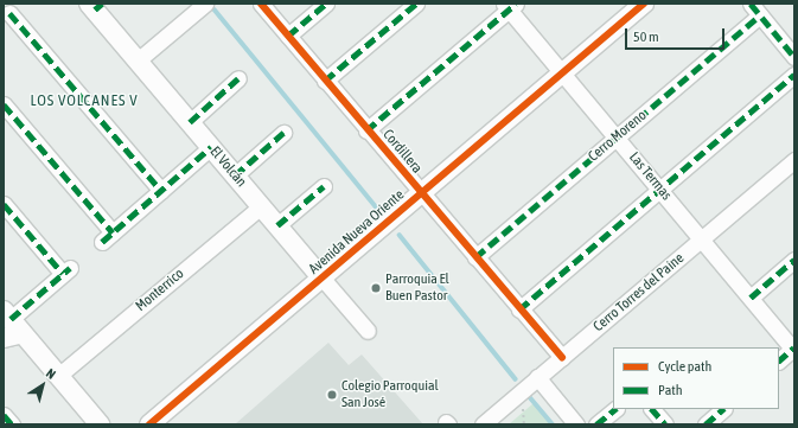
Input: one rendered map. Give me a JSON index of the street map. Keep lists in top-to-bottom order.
{
  "streets": {
    "street": [
      "Cerro Moreno",
      "Cordillera",
      "El Volcán",
      "Las Termas",
      "Avenida Nueva Oriente",
      "Monterrico",
      "Cerro Torres del Paine"
    ]
  },
  "crossings": [
    ["Cerro Moreno", "Cordillera"],
    ["Cerro Moreno", "Las Termas"],
    ["Cordillera", "Avenida Nueva Oriente"],
    ["Cordillera", "Cerro Torres del Paine"],
    ["El Volcán", "Avenida Nueva Oriente"],
    ["El Volcán", "Monterrico"],
    ["Las Termas", "Avenida Nueva Oriente"],
    ["Las Termas", "Cerro Torres del Paine"]
  ],
  "districts": ["LOS VOLCANES V"],
  "places": ["Parroquia El Buen Pastor", "Colegio Parroquial San José"],
  "legend": ["Cycle path", "Path"],
  "scale_bar": "50 m",
  "north": "top right"
}
